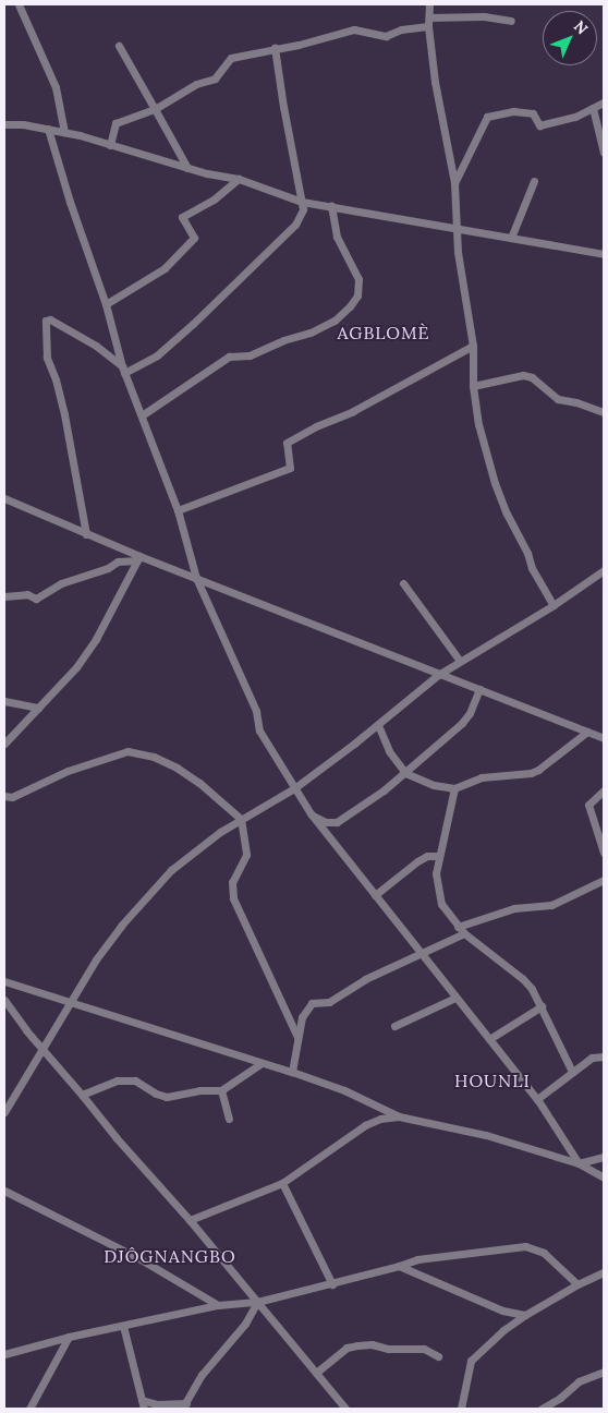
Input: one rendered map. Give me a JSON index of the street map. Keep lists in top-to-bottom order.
{
  "districts": ["AGBLOMÈ", "HOUNLI", "DJÔGNANGBO"],
  "north": "top right"
}
